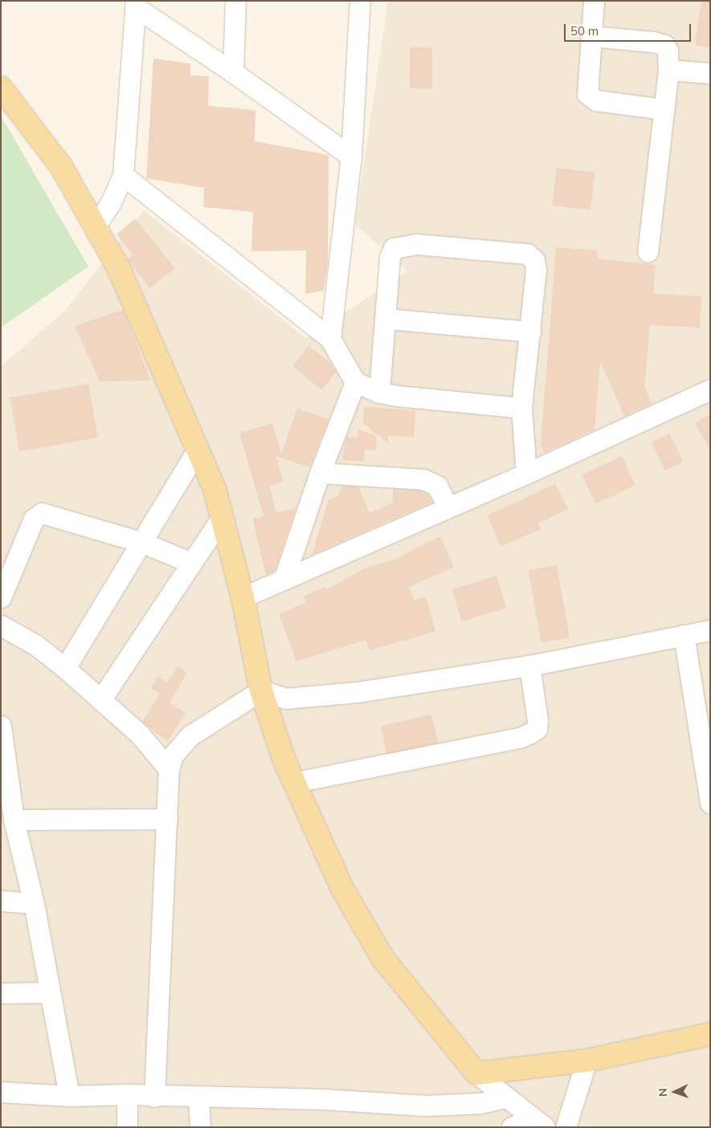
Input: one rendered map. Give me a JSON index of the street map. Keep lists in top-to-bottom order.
{
  "scale_bar": "50 m",
  "north": "left"
}
